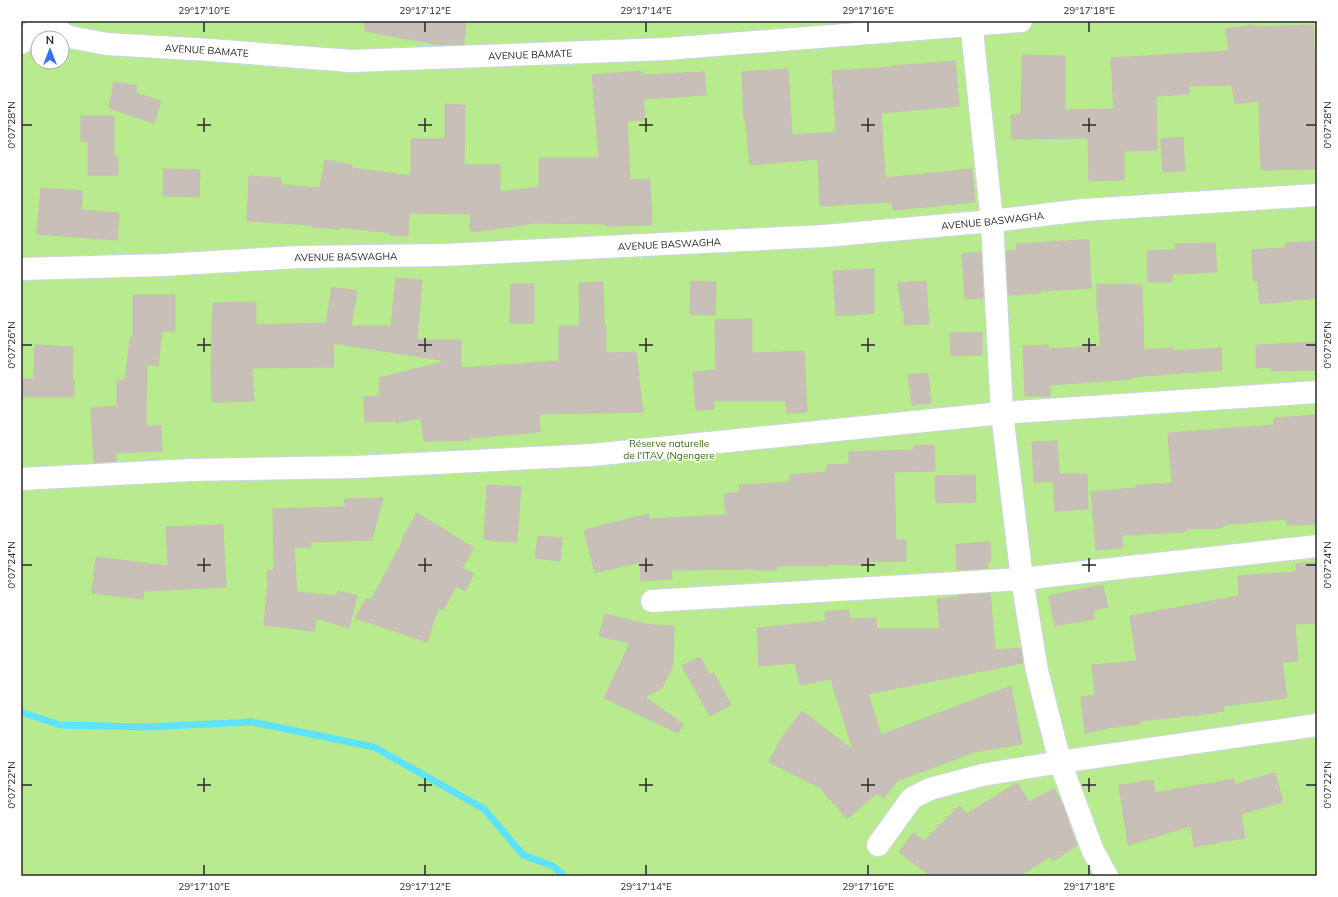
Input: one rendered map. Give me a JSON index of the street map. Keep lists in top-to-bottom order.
{
  "streets": {
    "street": ["AVENUE BAMATE", "AVENUE BASWAGHA"]
  },
  "parks": ["Réserve naturelle de l'ITAV (Ngengere"],
  "north": "top",
  "coordinates": [
    "29°17'10\"E",
    "29°17'12\"E",
    "29°17'14\"E",
    "29°17'16\"E",
    "29°17'18\"E",
    "0°07'28\"N",
    "0°07'26\"N",
    "0°07'24\"N",
    "0°07'22\"N"
  ]
}
